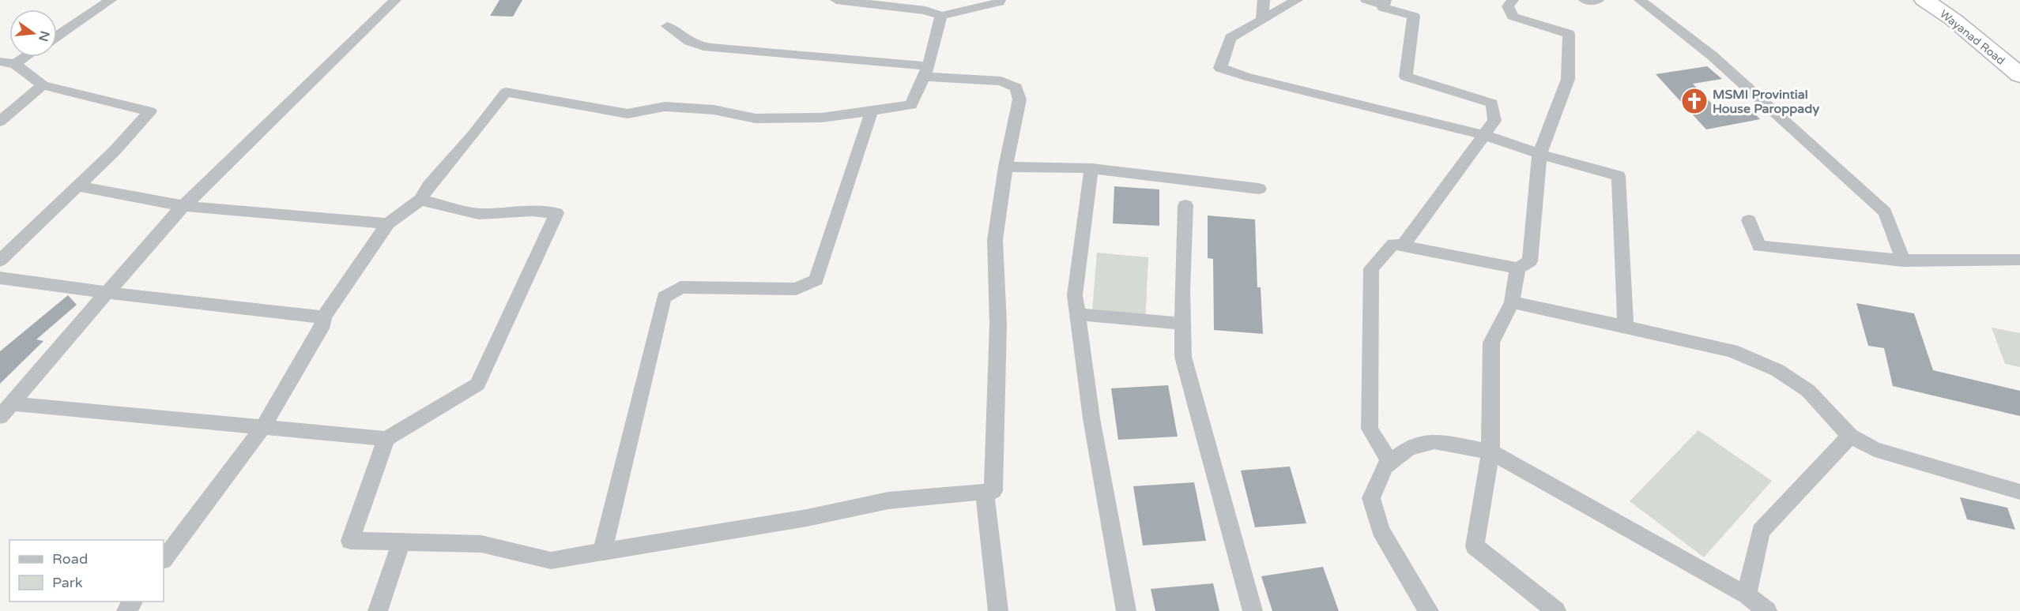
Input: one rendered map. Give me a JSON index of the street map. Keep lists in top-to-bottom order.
{
  "streets": {
    "highway": ["Wayanad Road"]
  },
  "places": {
    "church": ["MSMI Provintial House Paroppady"]
  },
  "legend": ["Road", "Park"],
  "north": "right"
}
